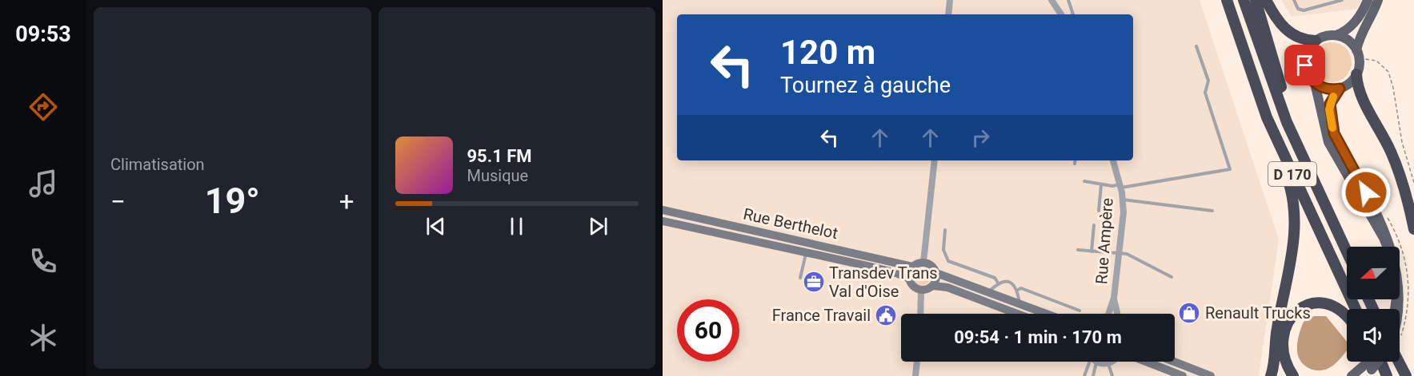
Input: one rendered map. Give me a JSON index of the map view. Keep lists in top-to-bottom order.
{
  "streets": {
    "highway": ["D 170"],
    "main road": ["Rue Berthelot"],
    "street": ["Rue Ampère"]
  },
  "places": {
    "office": ["Transdev Trans Val d'Oise"],
    "shop": ["Renault Trucks"],
    "public building": ["France Travail"]
  },
  "north": "left",
  "page": {
    "tabs": "09:53",
    "tile": "Climatisation",
    "turn": ["120 m", "Tournez à gauche"],
    "song": ["95.1 FM", "Musique"],
    "heat": ["−", "19°", "+"],
    "limit": "60",
    "trip": "09:54 · 1 min · 170 m"
  }
}
